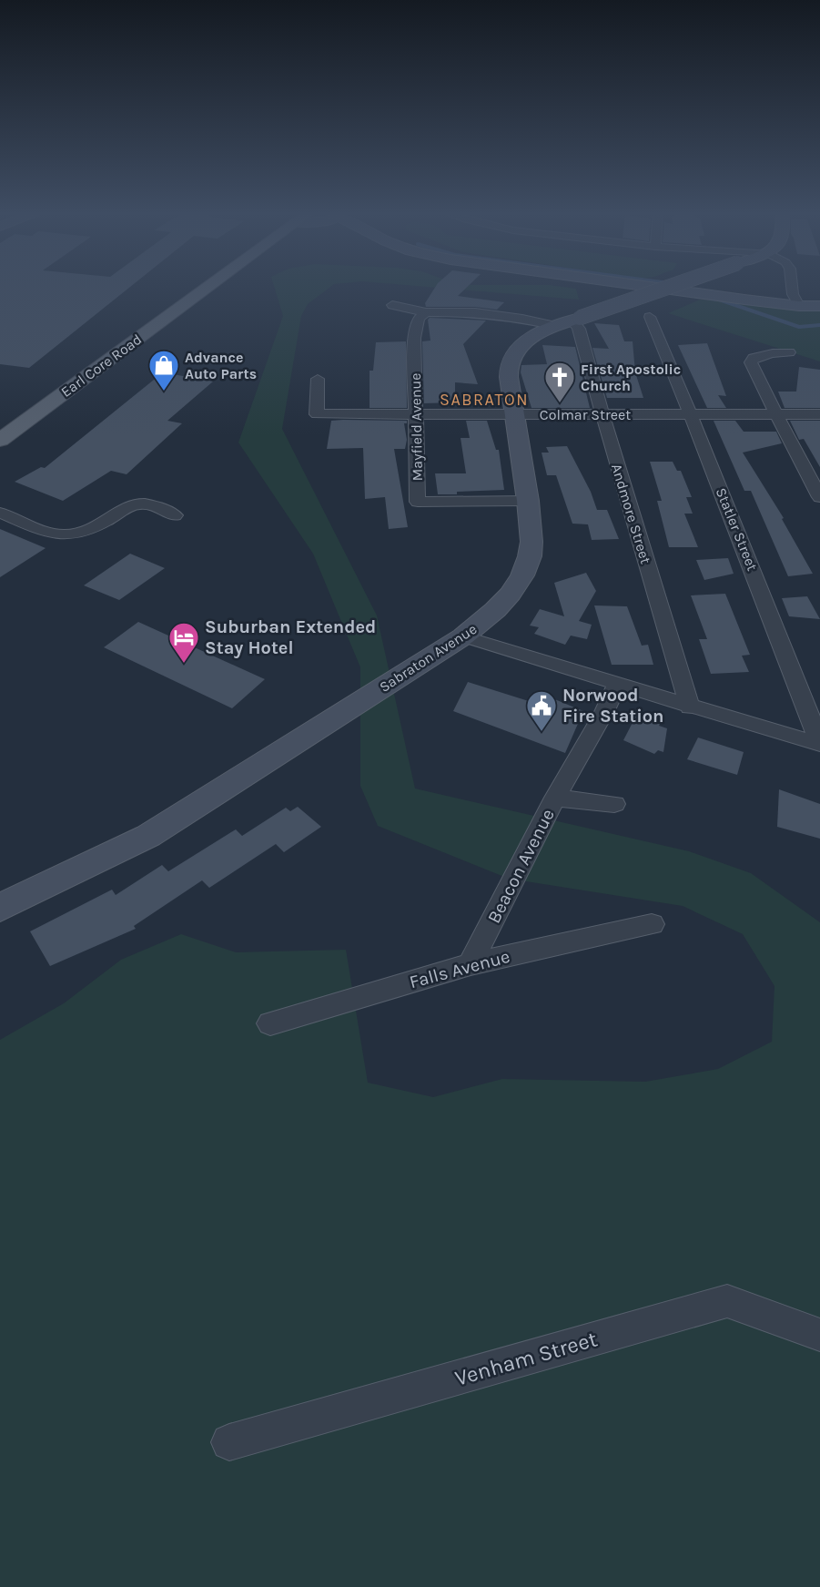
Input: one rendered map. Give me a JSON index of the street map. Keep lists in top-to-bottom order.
{
  "streets": {
    "main road": ["Earl Core Road"],
    "street": [
      "Colmar Street",
      "Mayfield Avenue",
      "Andmore Street",
      "Statler Street",
      "Sabraton Avenue",
      "Beacon Avenue",
      "Falls Avenue",
      "Venham Street"
    ]
  },
  "crossings": [
    ["Colmar Street", "Mayfield Avenue"],
    ["Colmar Street", "Andmore Street"],
    ["Colmar Street", "Statler Street"],
    ["Colmar Street", "Sabraton Avenue"],
    ["Mayfield Avenue", "Sabraton Avenue"],
    ["Andmore Street", "Sabraton Avenue"],
    ["Beacon Avenue", "Falls Avenue"]
  ],
  "districts": ["SABRATON"],
  "places": {
    "shop": ["Advance Auto Parts"],
    "church": ["First Apostolic Church"],
    "hotel": ["Suburban Extended Stay Hotel"],
    "public building": ["Norwood Fire Station"]
  }
}
